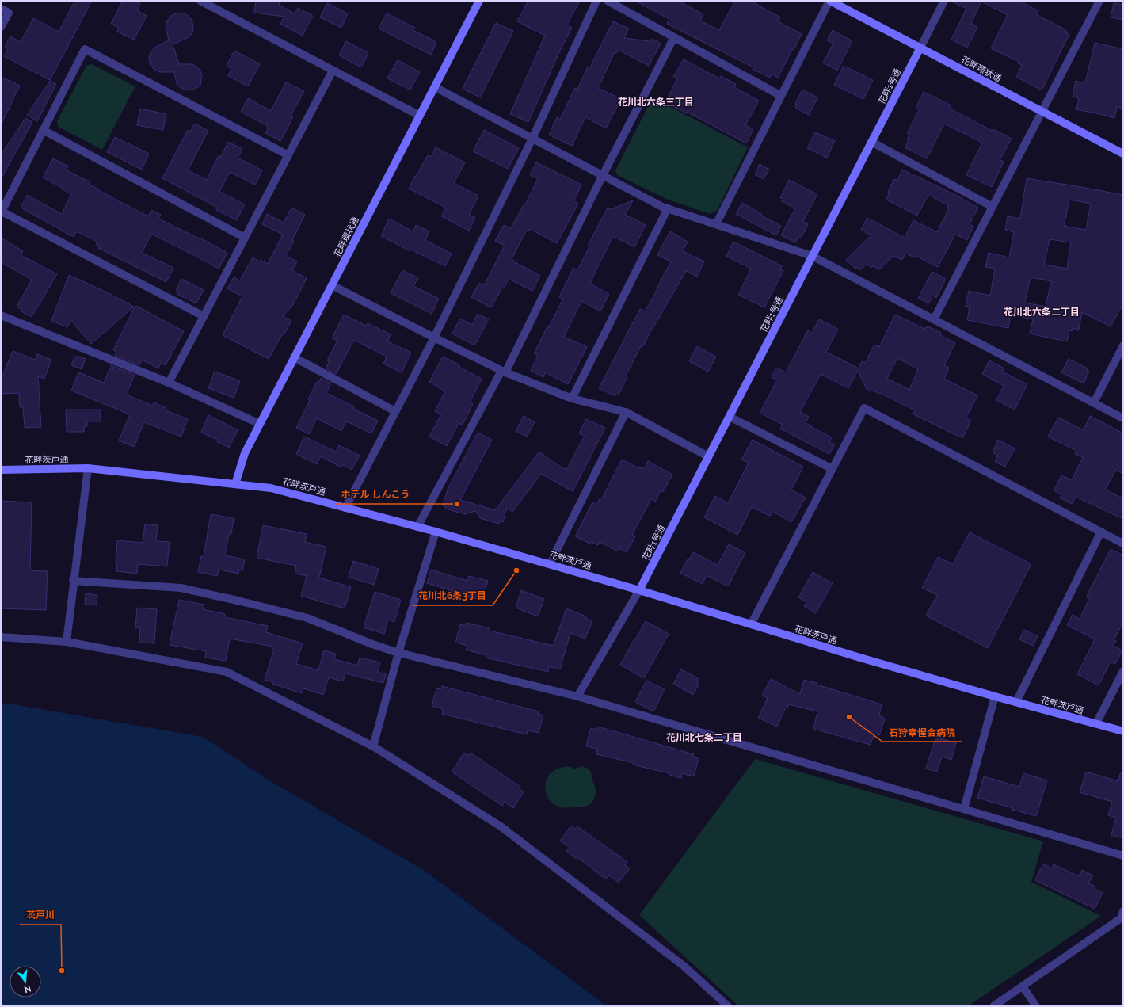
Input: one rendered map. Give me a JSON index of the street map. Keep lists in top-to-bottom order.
{
  "streets": {
    "street": ["花畔環状通", "花畔1号通", "花畔茨戸通"]
  },
  "crossings": [
    ["花畔環状通", "花畔1号通"],
    ["花畔環状通", "花畔茨戸通"],
    ["花畔1号通", "花畔茨戸通"]
  ],
  "districts": ["花川北六条三丁目", "花川北六条二丁目", "花川北七条二丁目"],
  "places": [
    "ホテル しんこう",
    "花川北6条3丁目",
    "石狩幸惺会病院",
    "茨戸川"
  ],
  "north": "bottom"
}
